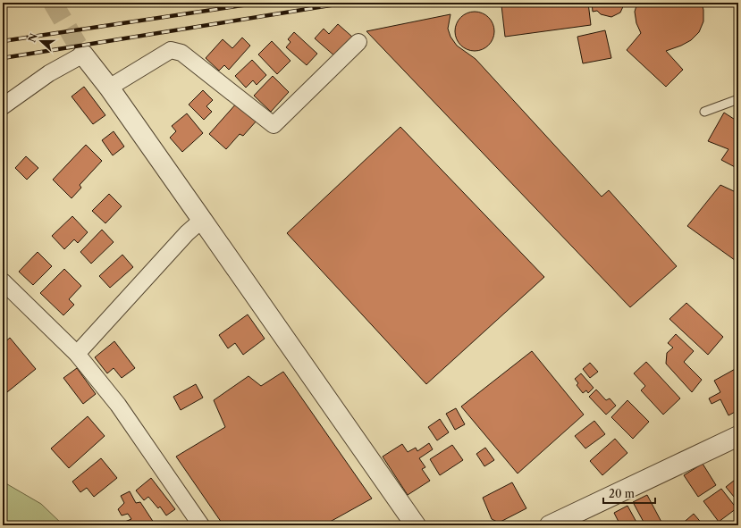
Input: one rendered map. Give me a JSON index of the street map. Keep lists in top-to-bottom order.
{
  "scale_bar": "20 m",
  "north": "left"
}
